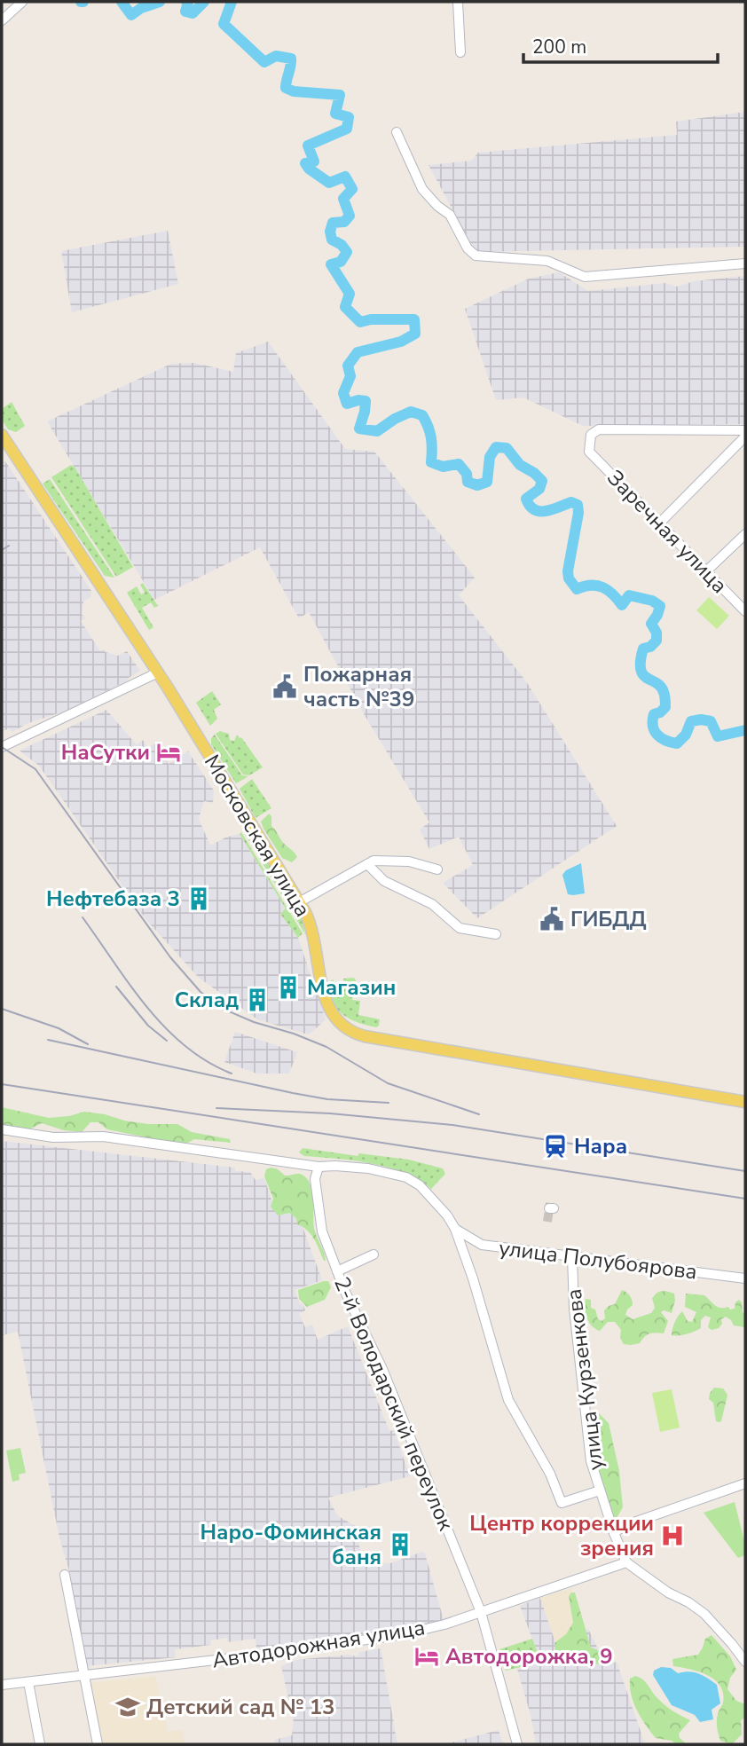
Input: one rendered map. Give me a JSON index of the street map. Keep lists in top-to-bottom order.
{
  "streets": {
    "main road": ["Московская улица"],
    "street": [
      "Заречная улица",
      "улица Полубоярова",
      "улица Курзенкова",
      "2-й Володарский переулок",
      "Автодорожная улица"
    ]
  },
  "crossings": [
    ["улица Полубоярова", "улица Курзенкова"],
    ["улица Курзенкова", "Автодорожная улица"],
    ["2-й Володарский переулок", "Автодорожная улица"]
  ],
  "places": {
    "public building": ["Пожарная часть №39", "ГИБДД"],
    "hotel": ["НаСутки", "Автодорожка, 9"],
    "building": [
      "Нефтебаза 3",
      "Магазин",
      "Склад",
      "Наро-Фоминская баня"
    ],
    "station": ["Нара"],
    "hospital": ["Центр коррекции зрения"],
    "school or university": ["Детский сад № 13"]
  },
  "scale_bar": "200 m"
}
